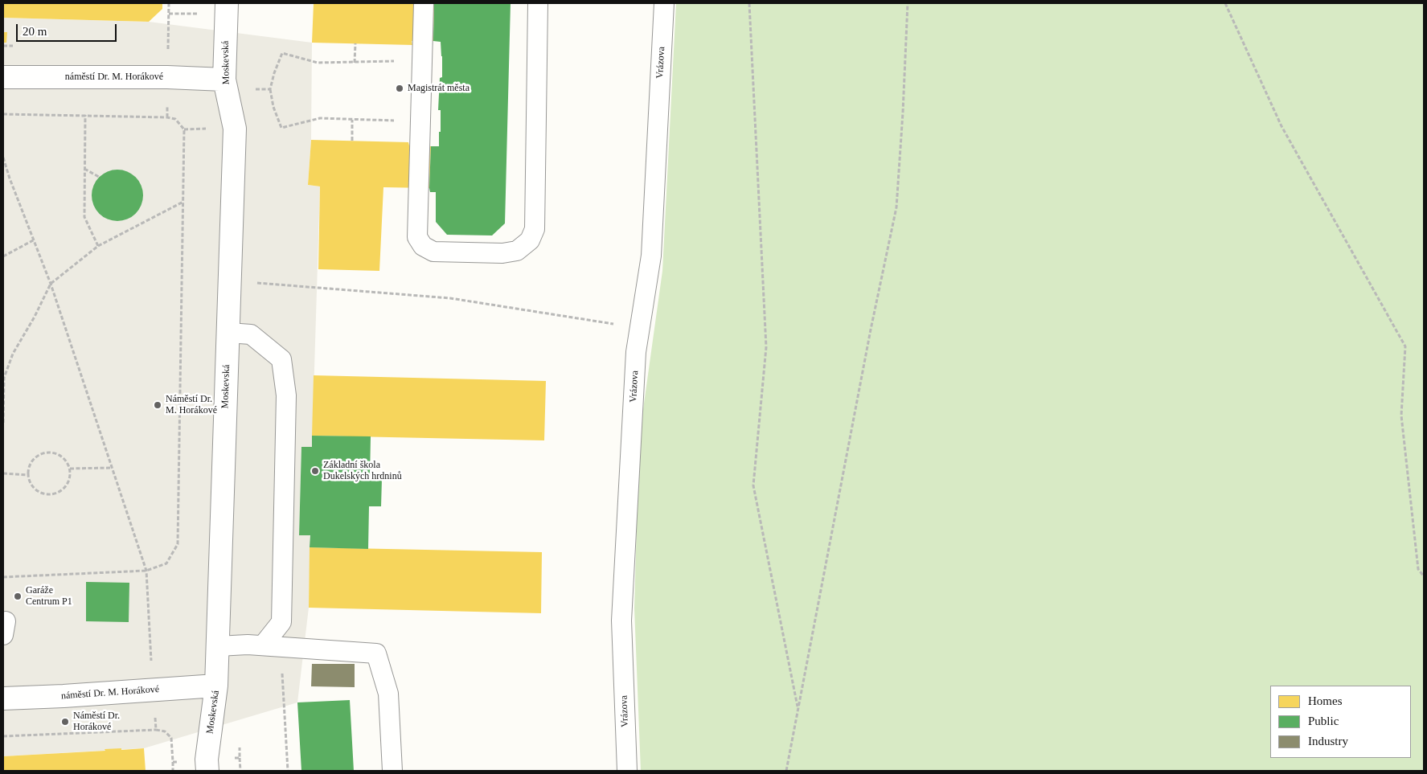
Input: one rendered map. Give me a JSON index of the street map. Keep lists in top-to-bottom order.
{
  "streets": {
    "street": ["Moskevská", "náměstí Dr. M. Horákové"],
    "lane": ["Vrázova"]
  },
  "crossings": [
    ["Moskevská", "náměstí Dr. M. Horákové"]
  ],
  "places": [
    "Magistrát města",
    "Náměstí Dr. M. Horákové",
    "Základní škola Dukelských hrdninů",
    "Garáže Centrum P1",
    "Náměstí Dr. Horákové"
  ],
  "legend": ["Homes", "Public", "Industry"],
  "scale_bar": "20 m"
}
